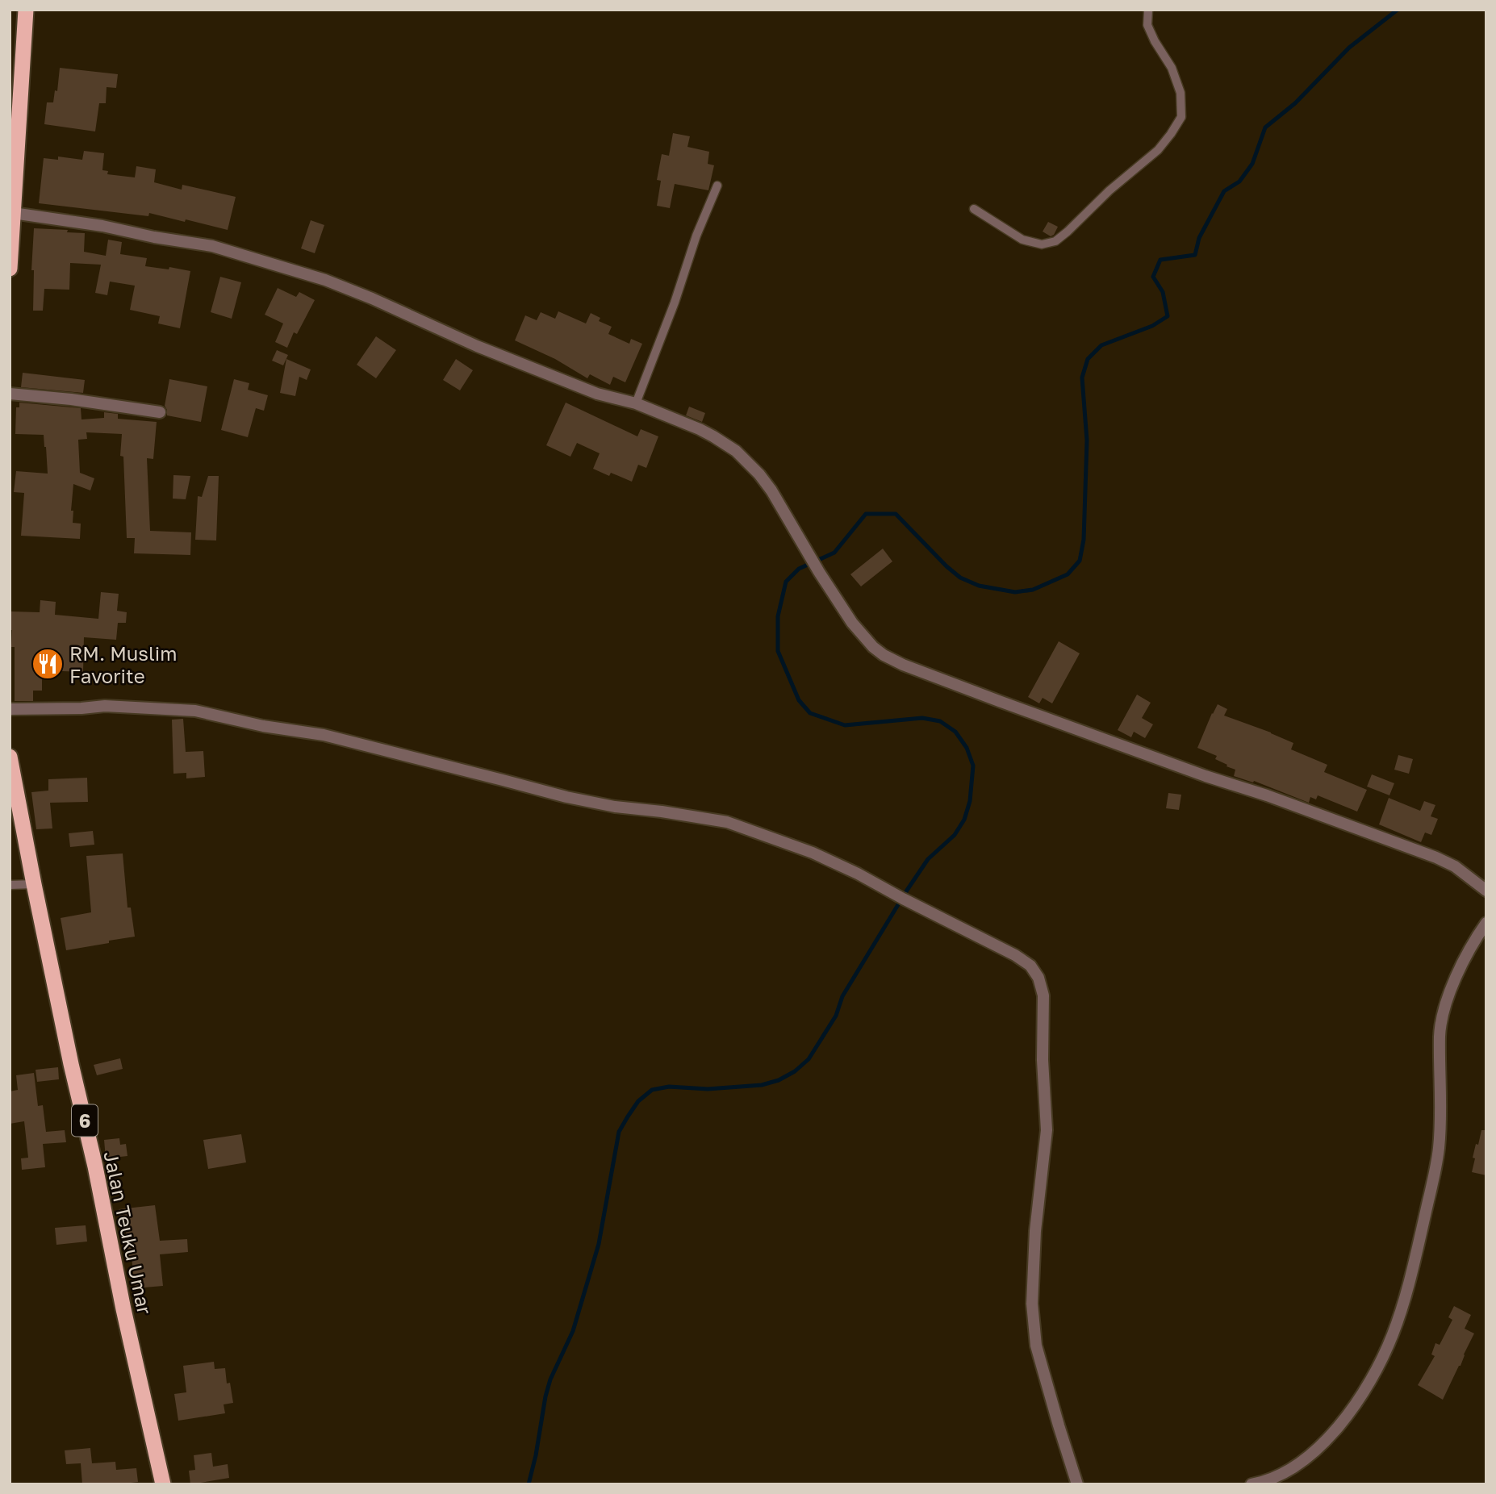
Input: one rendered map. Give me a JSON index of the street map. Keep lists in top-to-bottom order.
{
  "streets": {
    "highway": ["6", "Jalan Teuku Umar"]
  },
  "places": {
    "restaurant": ["RM. Muslim Favorite"]
  }
}
